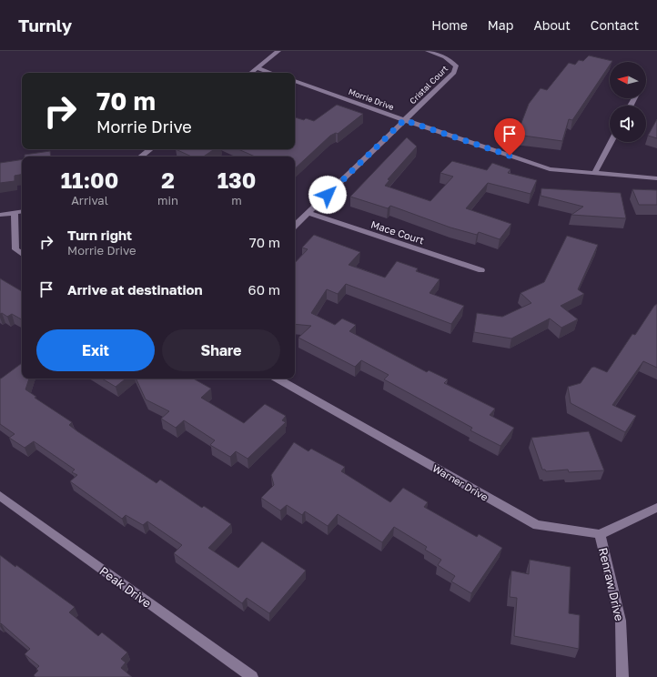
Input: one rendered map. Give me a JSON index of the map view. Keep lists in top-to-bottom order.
{
  "streets": {
    "street": [
      "Cristal Court",
      "Morrie Drive",
      "Mace Court",
      "Warner Drive",
      "Renraw Drive",
      "Peak Drive"
    ]
  },
  "crossings": [
    ["Cristal Court", "Morrie Drive"],
    ["Warner Drive", "Renraw Drive"]
  ],
  "north": "left",
  "page": {
    "header": "Turnly",
    "nav": [
      "Home",
      "Map",
      "About",
      "Contact"
    ],
    "turn": ["70 m", "Morrie Drive"],
    "eta": [
      "11:00",
      "Arrival",
      "2",
      "min",
      "130",
      "m"
    ],
    "list": [
      {
        "name": "Turn right",
        "note": "Morrie Drive",
        "value": "70 m"
      },
      {
        "name": "Arrive at destination",
        "value": "60 m"
      }
    ],
    "buttons": ["Exit", "Share"]
  }
}
